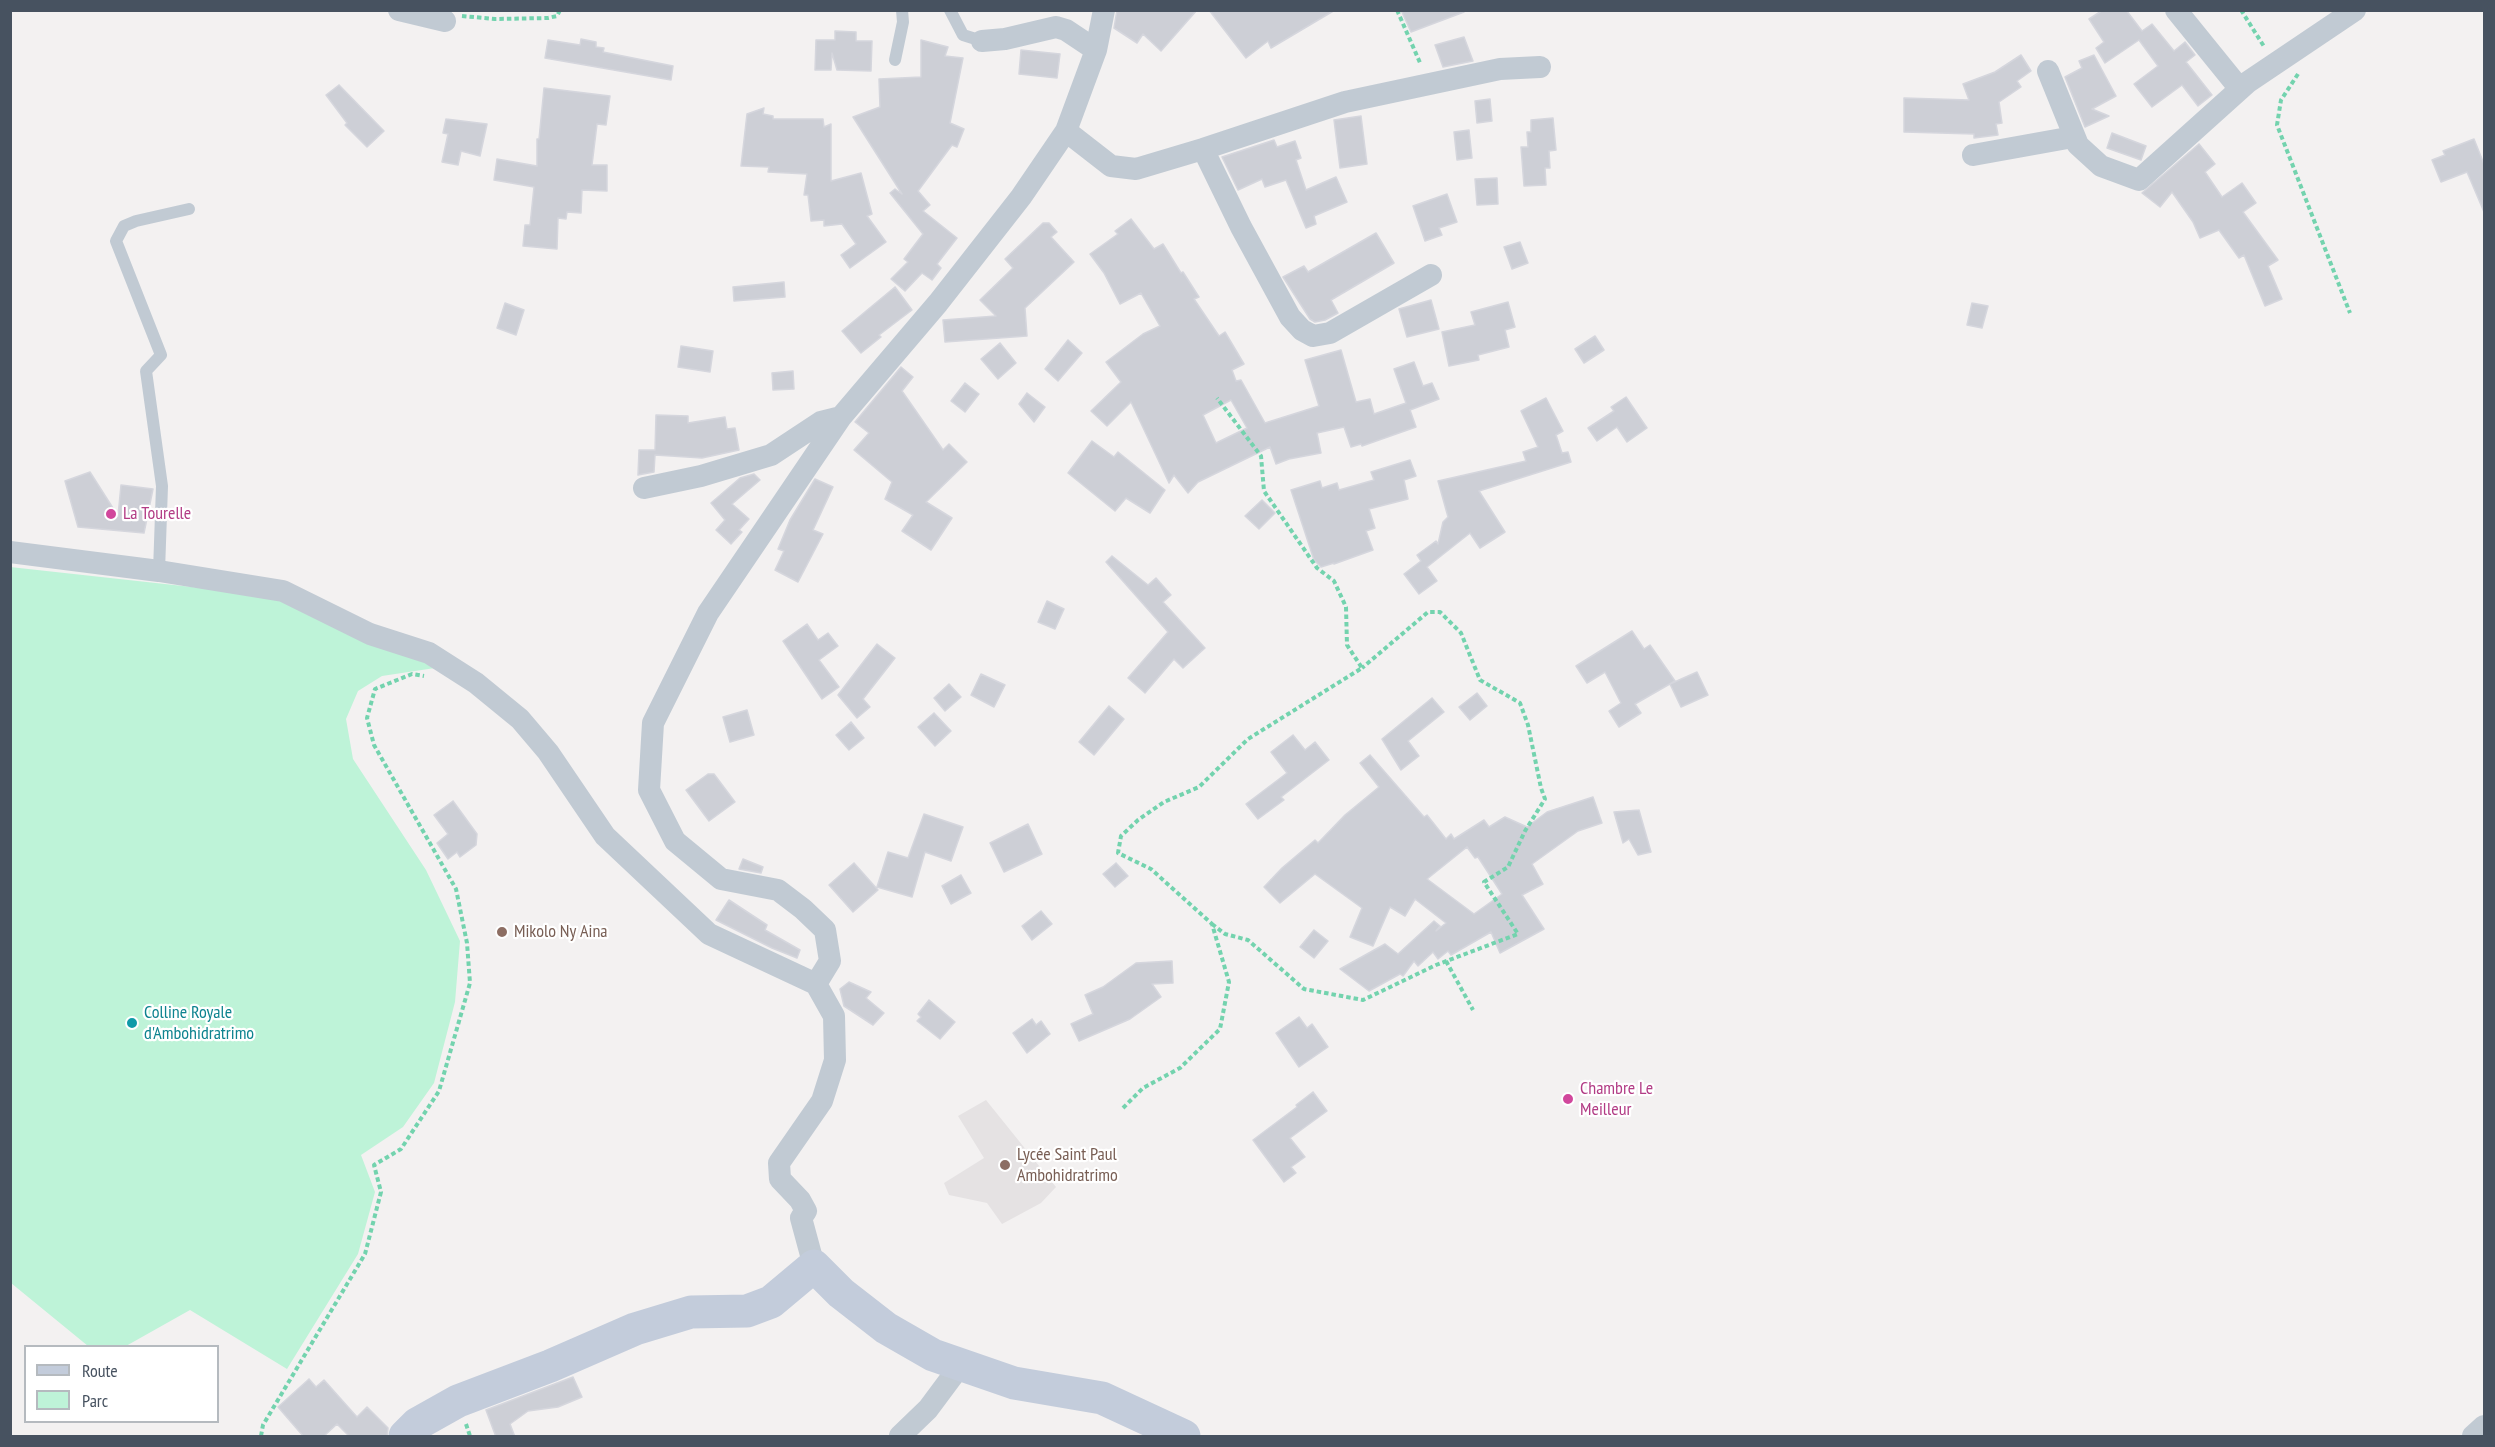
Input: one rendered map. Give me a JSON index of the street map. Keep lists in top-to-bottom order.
{
  "places": [
    "La Tourelle",
    "Mikolo Ny Aina",
    "Colline Royale d'Ambohidratrimo",
    "Chambre Le Meilleur",
    "Lycée Saint Paul Ambohidratrimo"
  ],
  "legend": ["Route", "Parc"]
}
